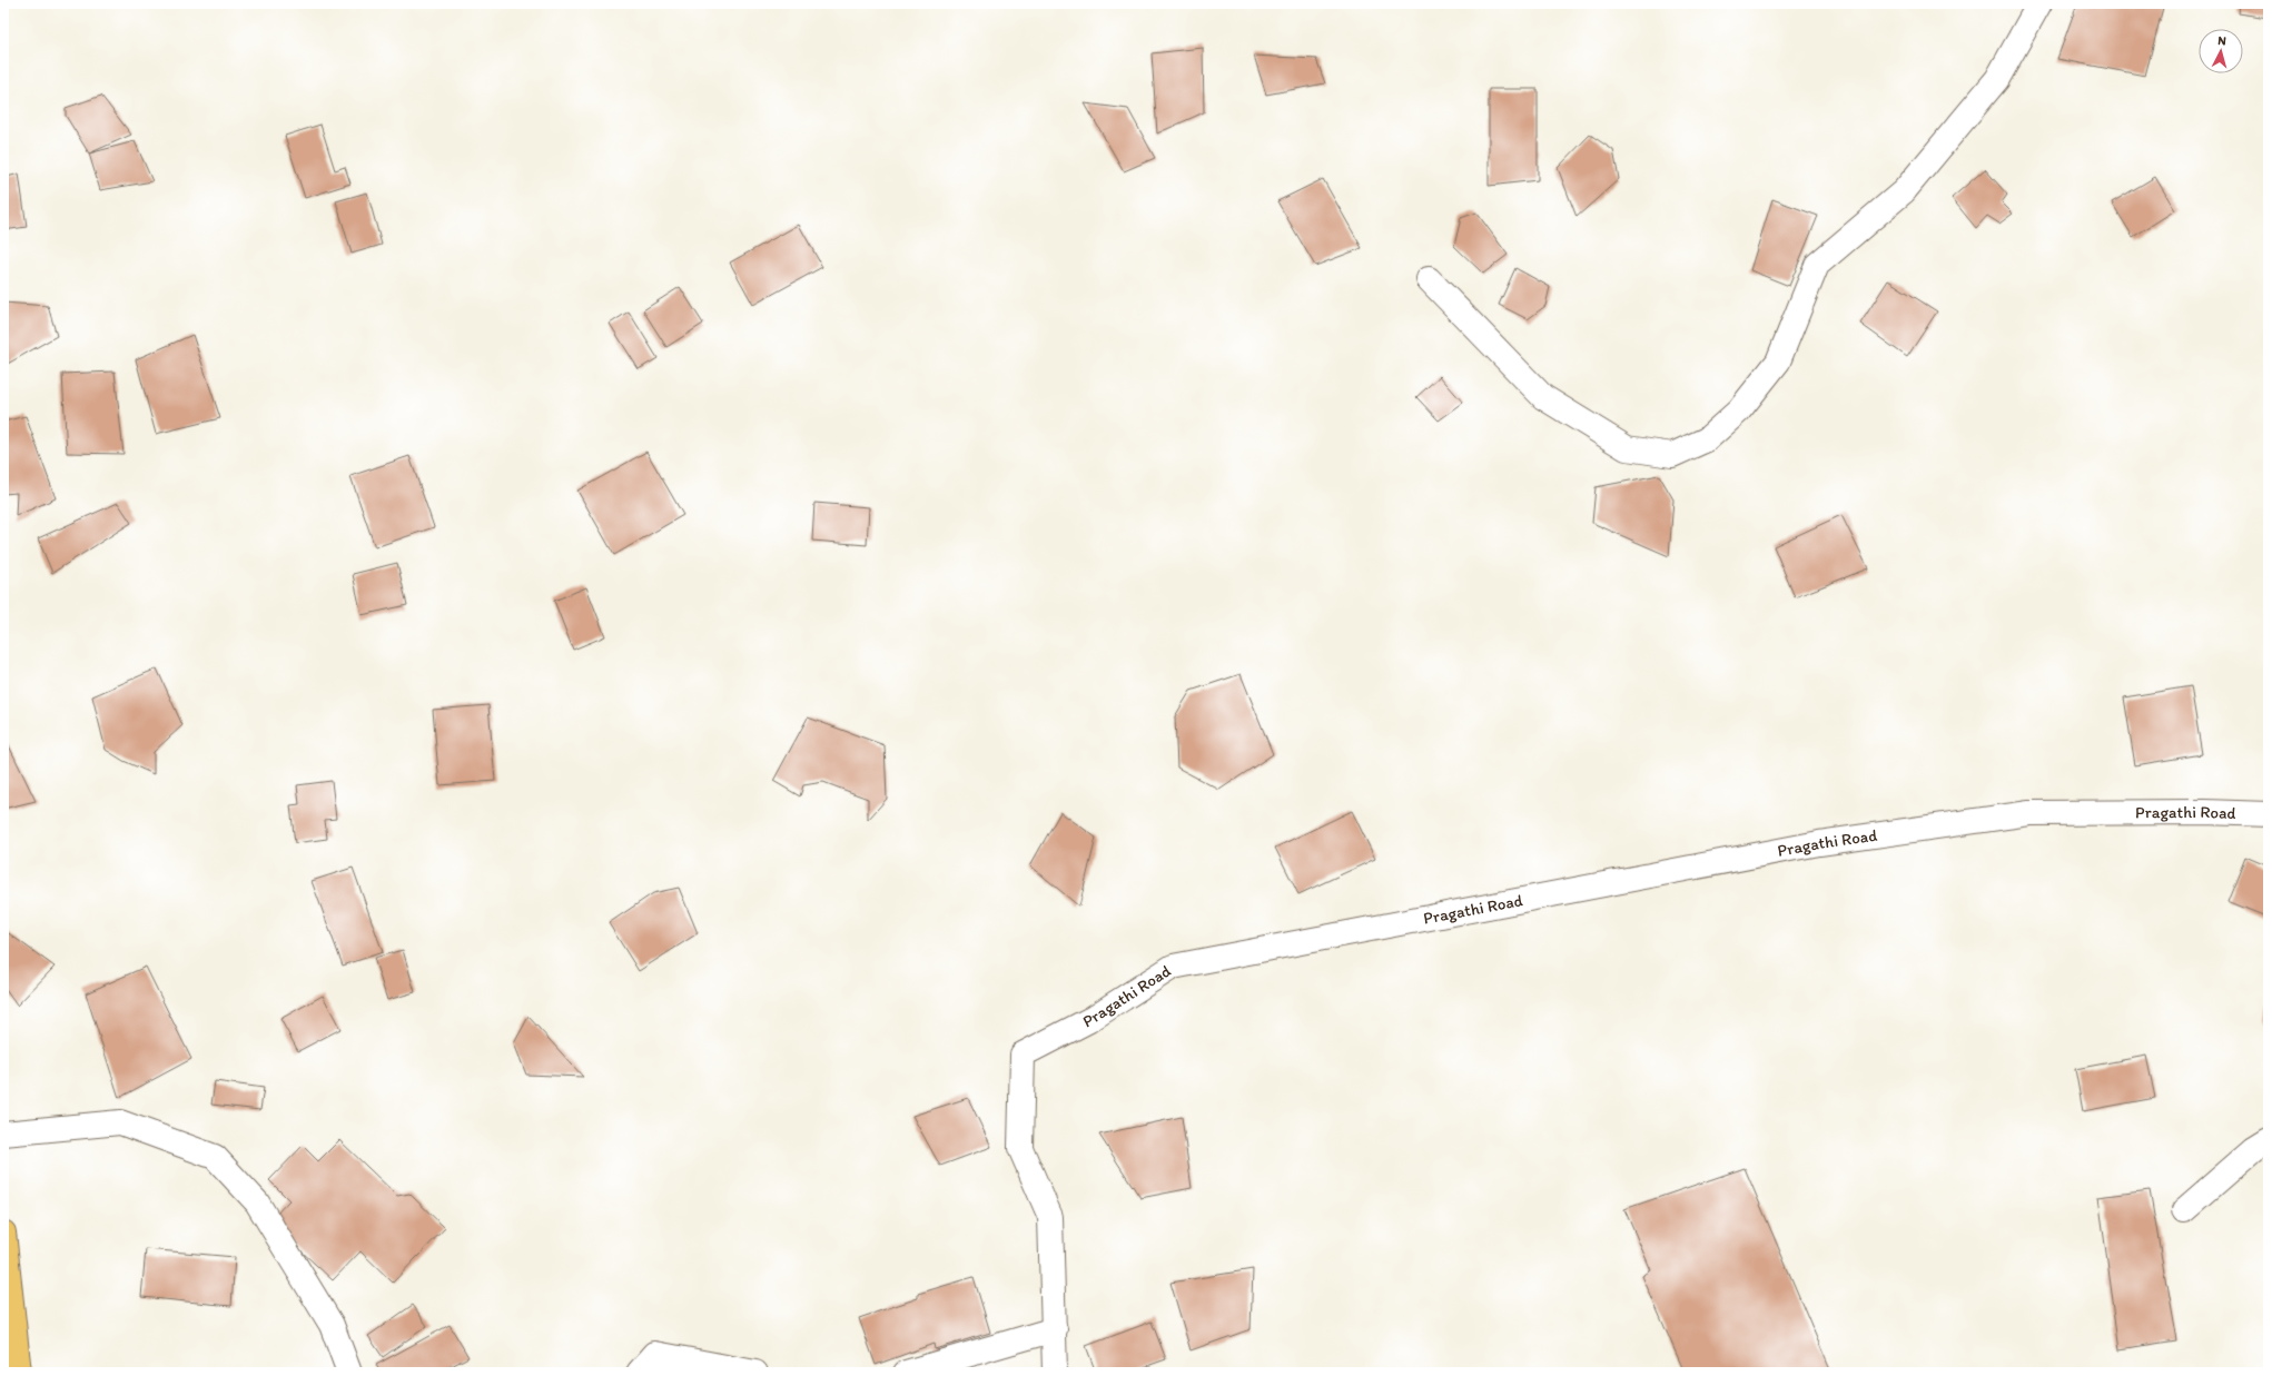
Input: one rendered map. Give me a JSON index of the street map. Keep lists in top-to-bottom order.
{
  "streets": {
    "street": ["Pragathi Road"]
  },
  "north": "top"
}
